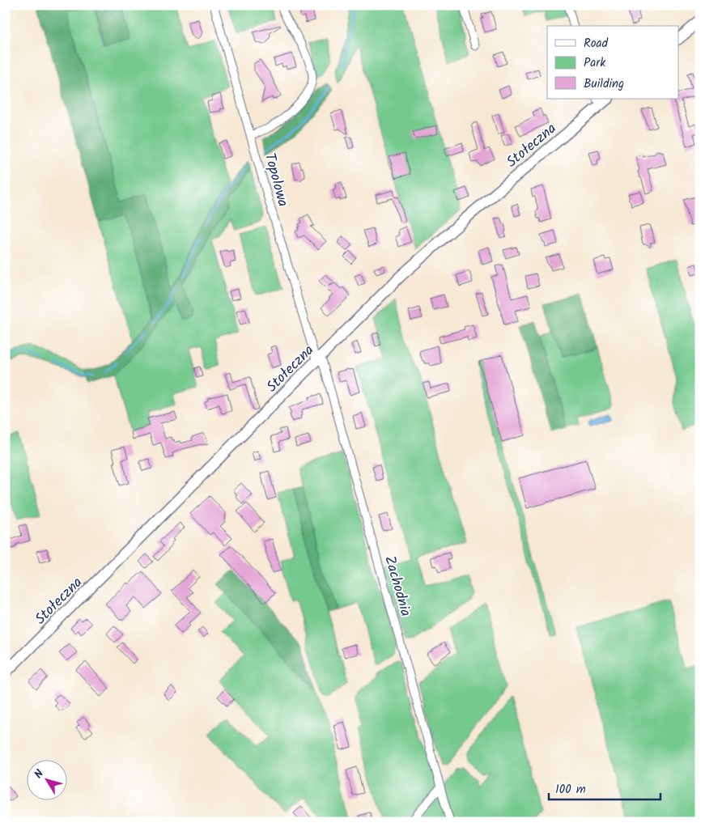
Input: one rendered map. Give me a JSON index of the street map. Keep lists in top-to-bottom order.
{
  "streets": {
    "main road": ["Stołeczna"],
    "street": ["Topolowa", "Zachodnia"]
  },
  "crossings": [
    ["Stołeczna", "Topolowa"],
    ["Stołeczna", "Zachodnia"],
    ["Topolowa", "Zachodnia"]
  ],
  "legend": ["Road", "Park", "Building"],
  "scale_bar": "100 m",
  "north": "top left"
}
